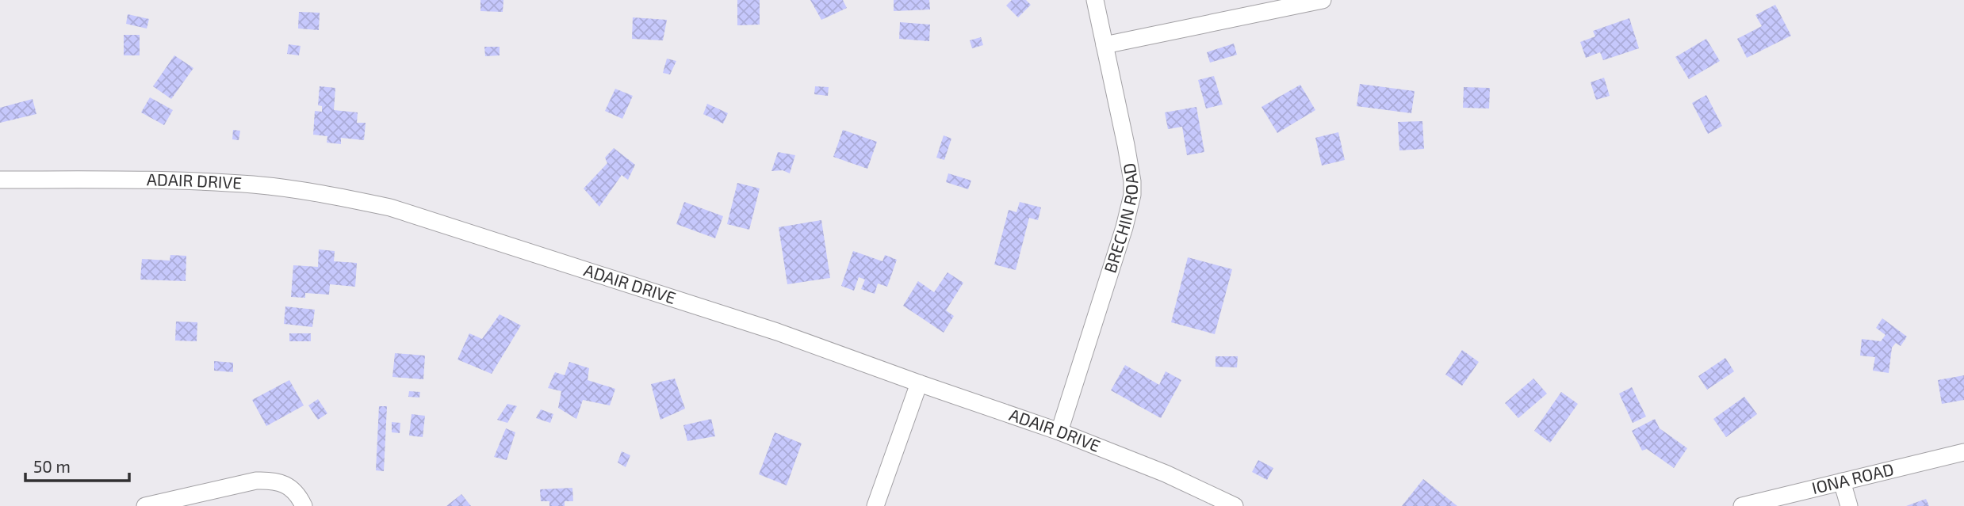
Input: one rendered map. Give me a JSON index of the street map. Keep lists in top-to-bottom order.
{
  "streets": {
    "street": ["ADAIR DRIVE", "BRECHIN ROAD", "IONA ROAD"]
  },
  "crossings": [
    ["ADAIR DRIVE", "BRECHIN ROAD"]
  ],
  "scale_bar": "50 m"
}
